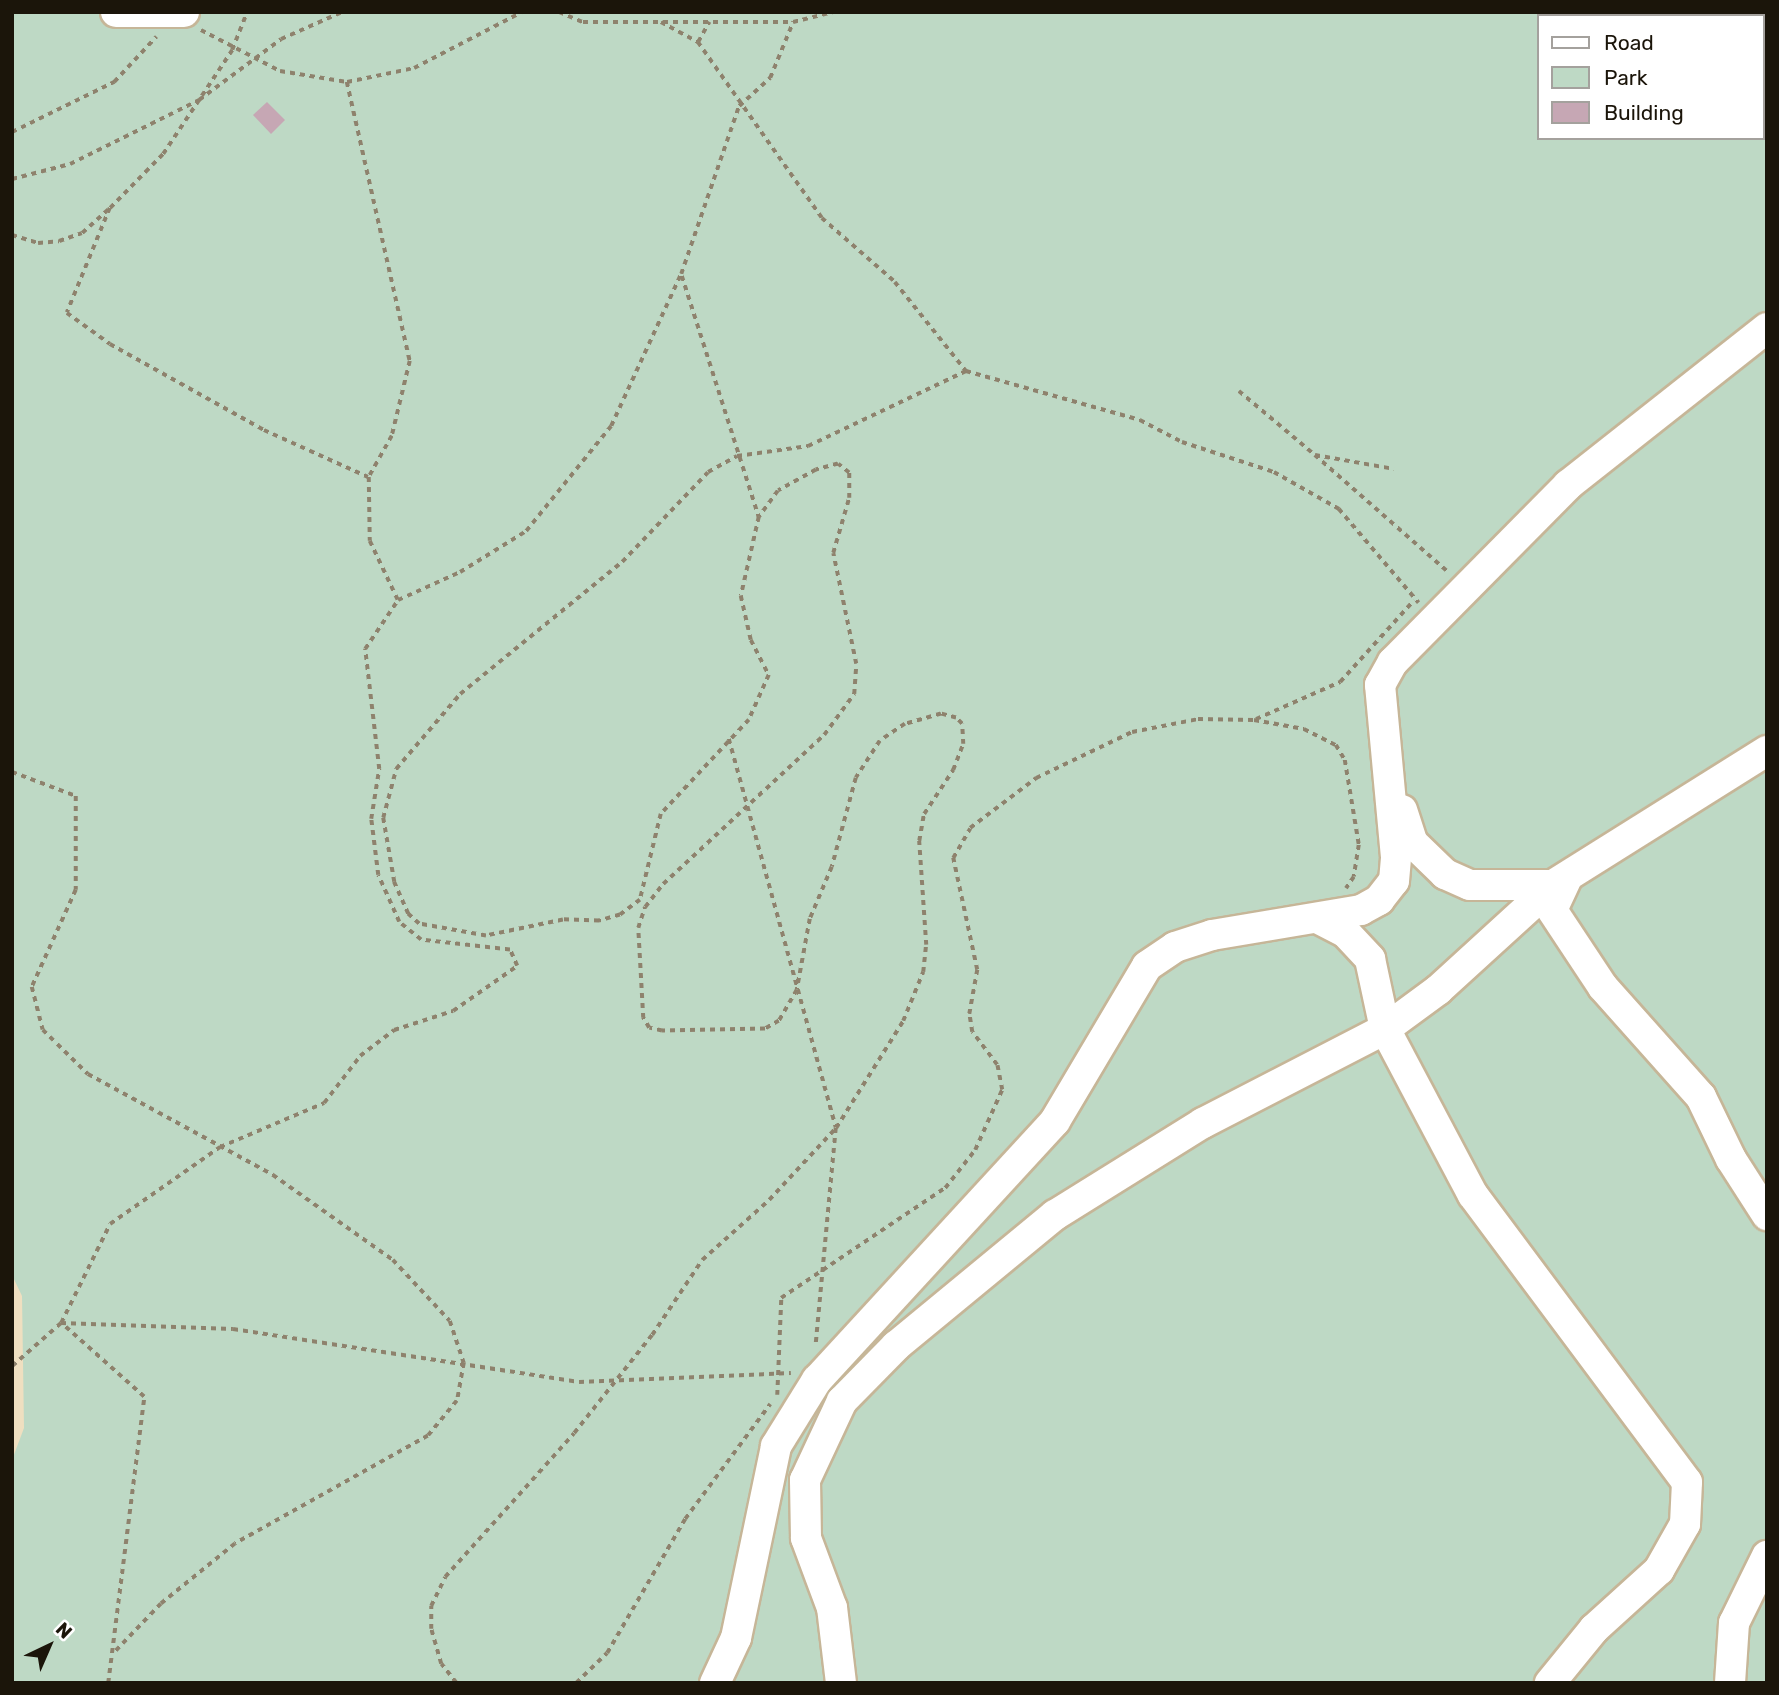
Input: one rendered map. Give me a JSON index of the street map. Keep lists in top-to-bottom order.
{
  "legend": ["Road", "Park", "Building"],
  "north": "top right"
}
